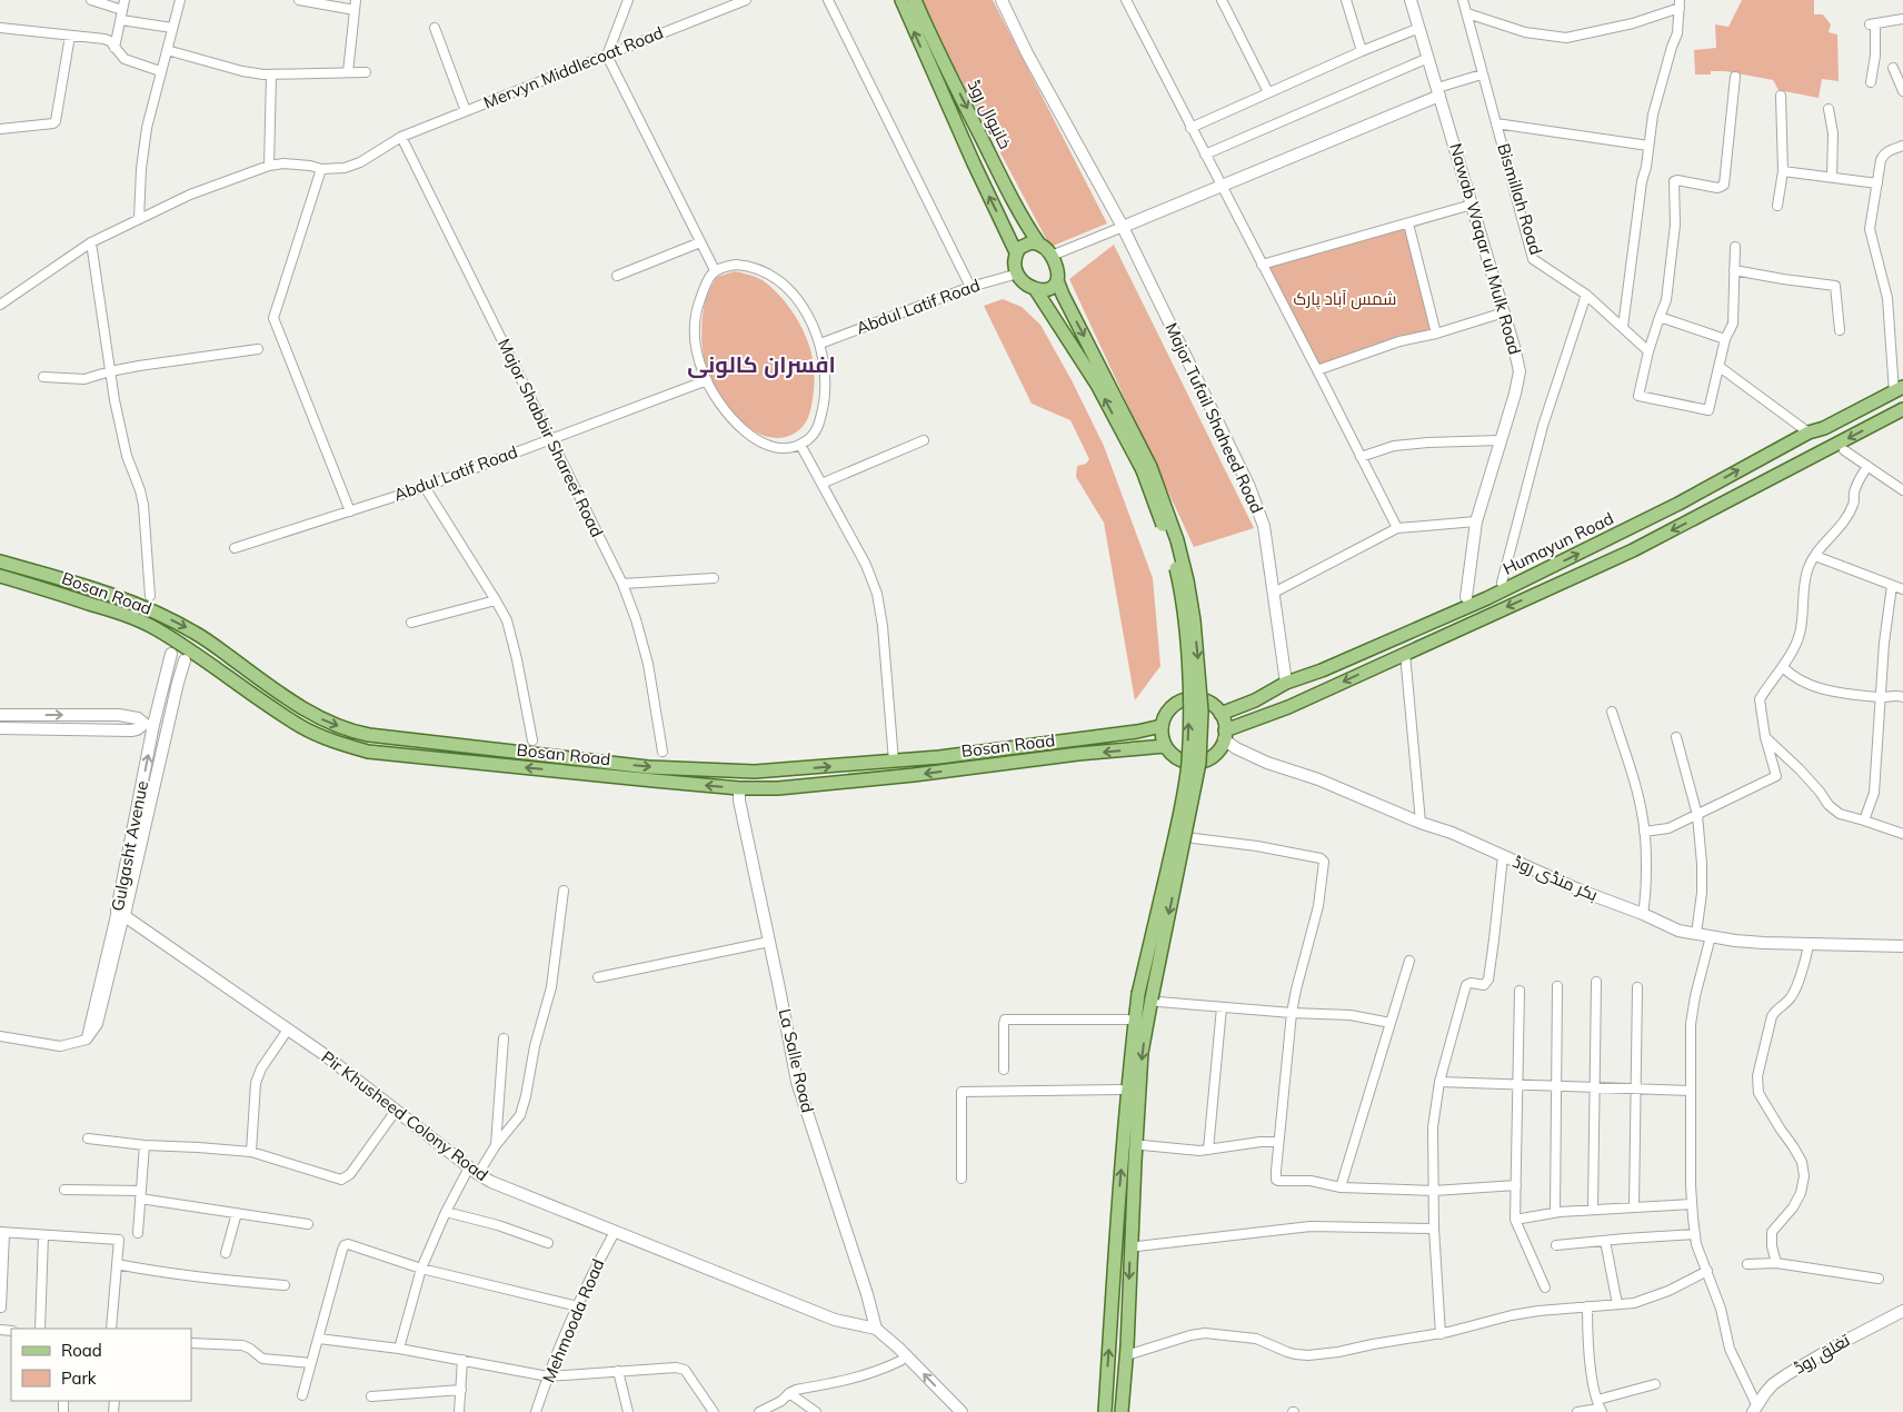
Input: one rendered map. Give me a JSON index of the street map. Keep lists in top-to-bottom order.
{
  "streets": {
    "main road": ["خانیوال روڈ", "Humayun Road", "Bosan Road"],
    "street": [
      "Mervyn Middlecoat Road",
      "Bismillah Road",
      "Nawab Waqar ul Mulk Road",
      "Abdul Latif Road",
      "Major Tufail Shaheed Road",
      "Major Shabbir Shareef Road",
      "Gulgasht Avenue",
      "بکر منڈی روڈ",
      "La Salle Road",
      "Pir Khusheed Colony Road",
      "Mehmooda Road",
      "تغلق روڈ"
    ]
  },
  "crossings": [
    ["Mervyn Middlecoat Road", "Major Shabbir Shareef Road"],
    ["خانیوال روڈ", "Abdul Latif Road"],
    ["Abdul Latif Road", "Major Shabbir Shareef Road"],
    ["Major Tufail Shaheed Road", "Humayun Road"],
    ["Humayun Road", "Bosan Road"],
    ["Humayun Road", "بکر منڈی روڈ"],
    ["Bosan Road", "بکر منڈی روڈ"],
    ["Bosan Road", "La Salle Road"],
    ["Gulgasht Avenue", "Pir Khusheed Colony Road"],
    ["La Salle Road", "Pir Khusheed Colony Road"],
    ["Pir Khusheed Colony Road", "Mehmooda Road"]
  ],
  "districts": ["افسران کالونی"],
  "parks": ["شمس آباد پارک"],
  "legend": ["Road", "Park"]
}
